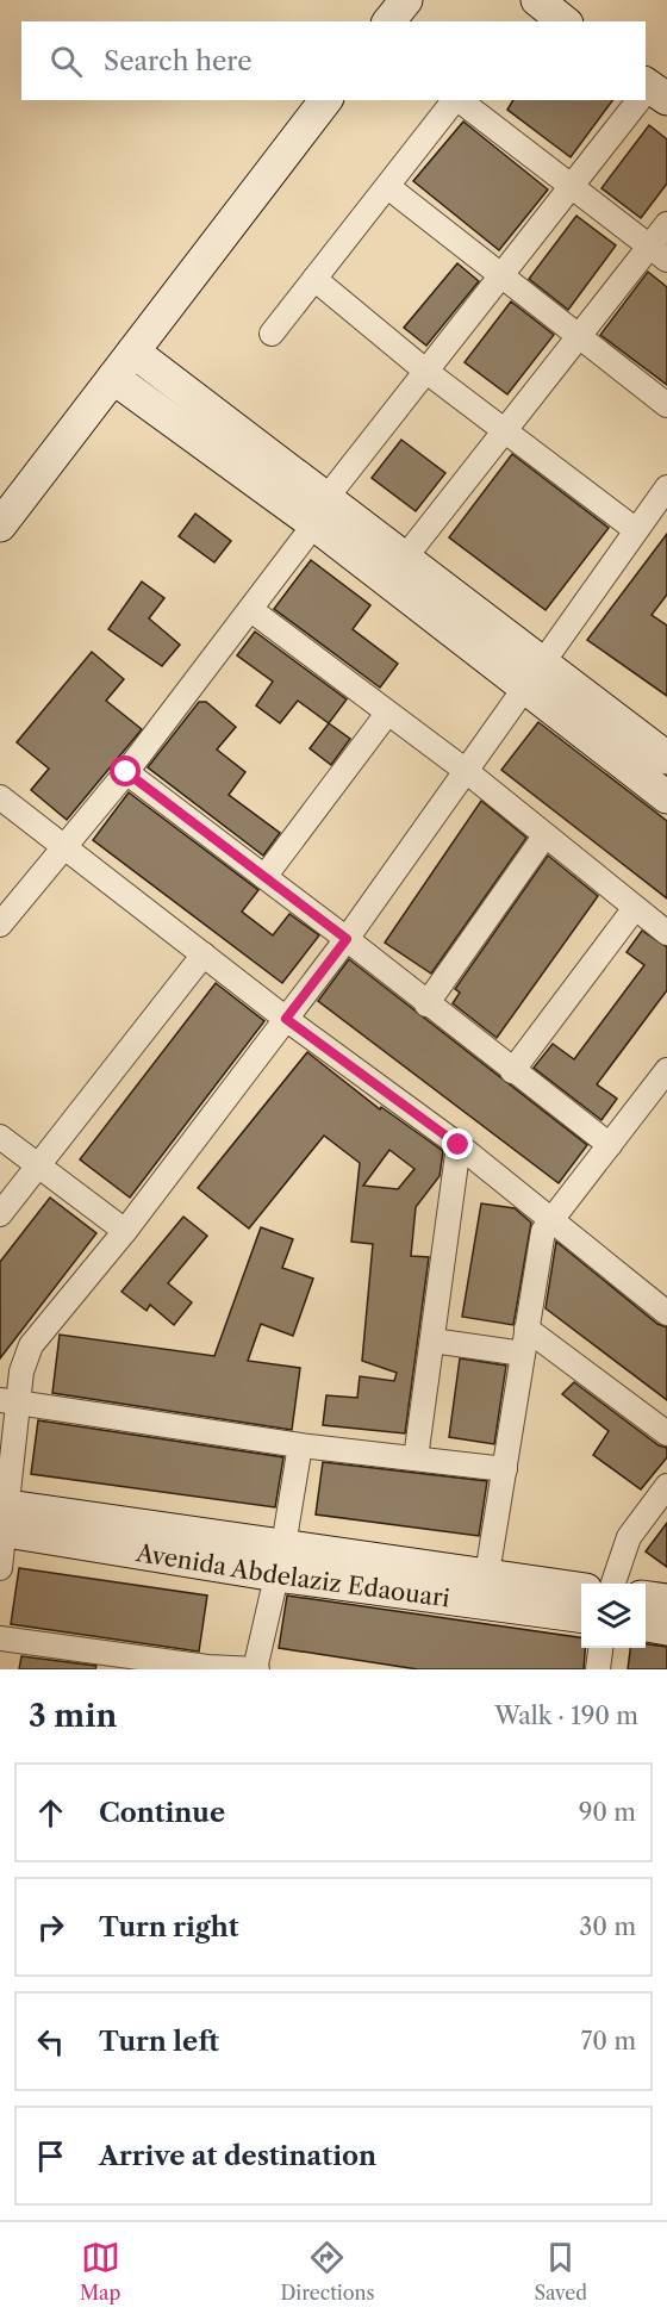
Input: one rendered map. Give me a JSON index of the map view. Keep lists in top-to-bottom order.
{
  "streets": {
    "street": ["Avenida Abdelaziz Edaouari"]
  },
  "page": {
    "search": "Search here",
    "heading": ["3 min", "Walk · 190 m"],
    "list": [
      ["Continue", "90 m"],
      ["Turn right", "30 m"],
      ["Turn left", "70 m"],
      "Arrive at destination"
    ],
    "nav": ["Map", "Directions", "Saved"]
  }
}
